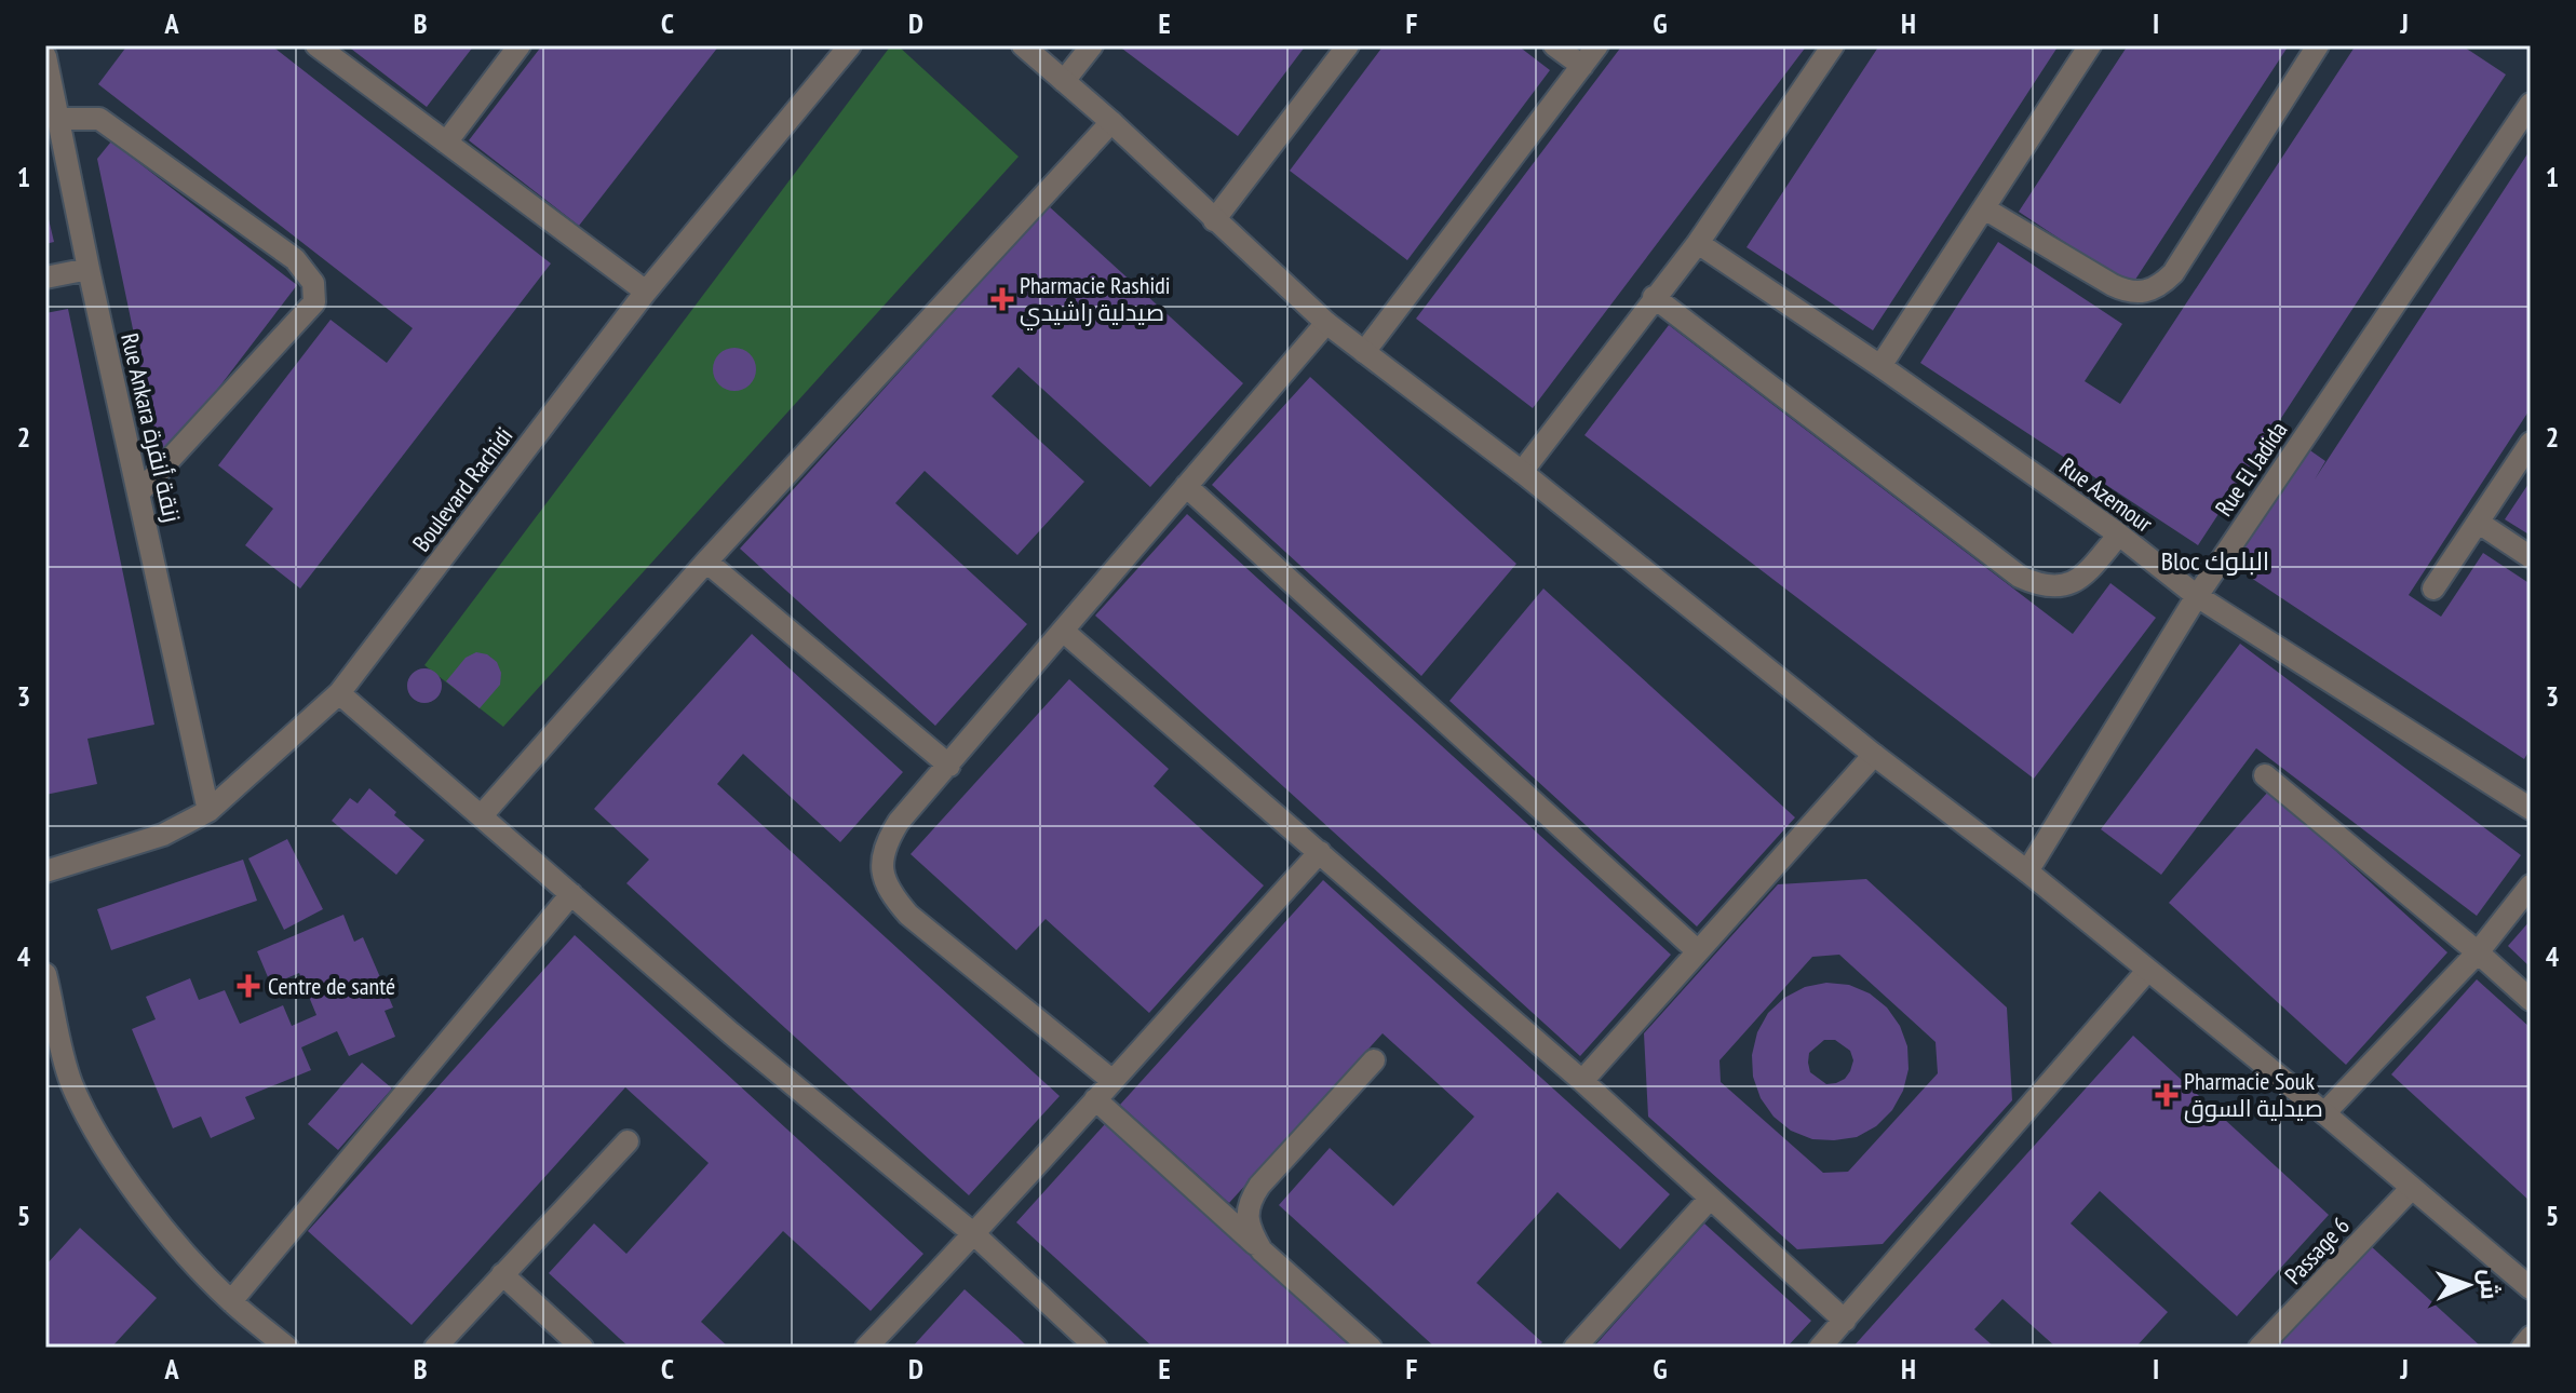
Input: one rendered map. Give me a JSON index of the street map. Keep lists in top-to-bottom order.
{
  "streets": {
    "street": [
      "Rue Ankara زنقة أنقرة",
      "Rue El Jadida",
      "Boulevard Rachidi",
      "Rue Azemour",
      "Passage 6"
    ]
  },
  "crossings": [
    ["Rue Ankara زنقة أنقرة", "Boulevard Rachidi"],
    ["Rue El Jadida", "Rue Azemour"]
  ],
  "districts": ["Bloc البلوك"],
  "places": {
    "health": ["Pharmacie Rashidi صيدلية راشيدي", "Centre de santé", "Pharmacie Souk صيدلية السوق"]
  },
  "north": "right",
  "grid": {
    "columns": [
      "A",
      "B",
      "C",
      "D",
      "E",
      "F",
      "G",
      "H",
      "I",
      "J"
    ],
    "rows": [
      "1",
      "2",
      "3",
      "4",
      "5"
    ]
  }
}
